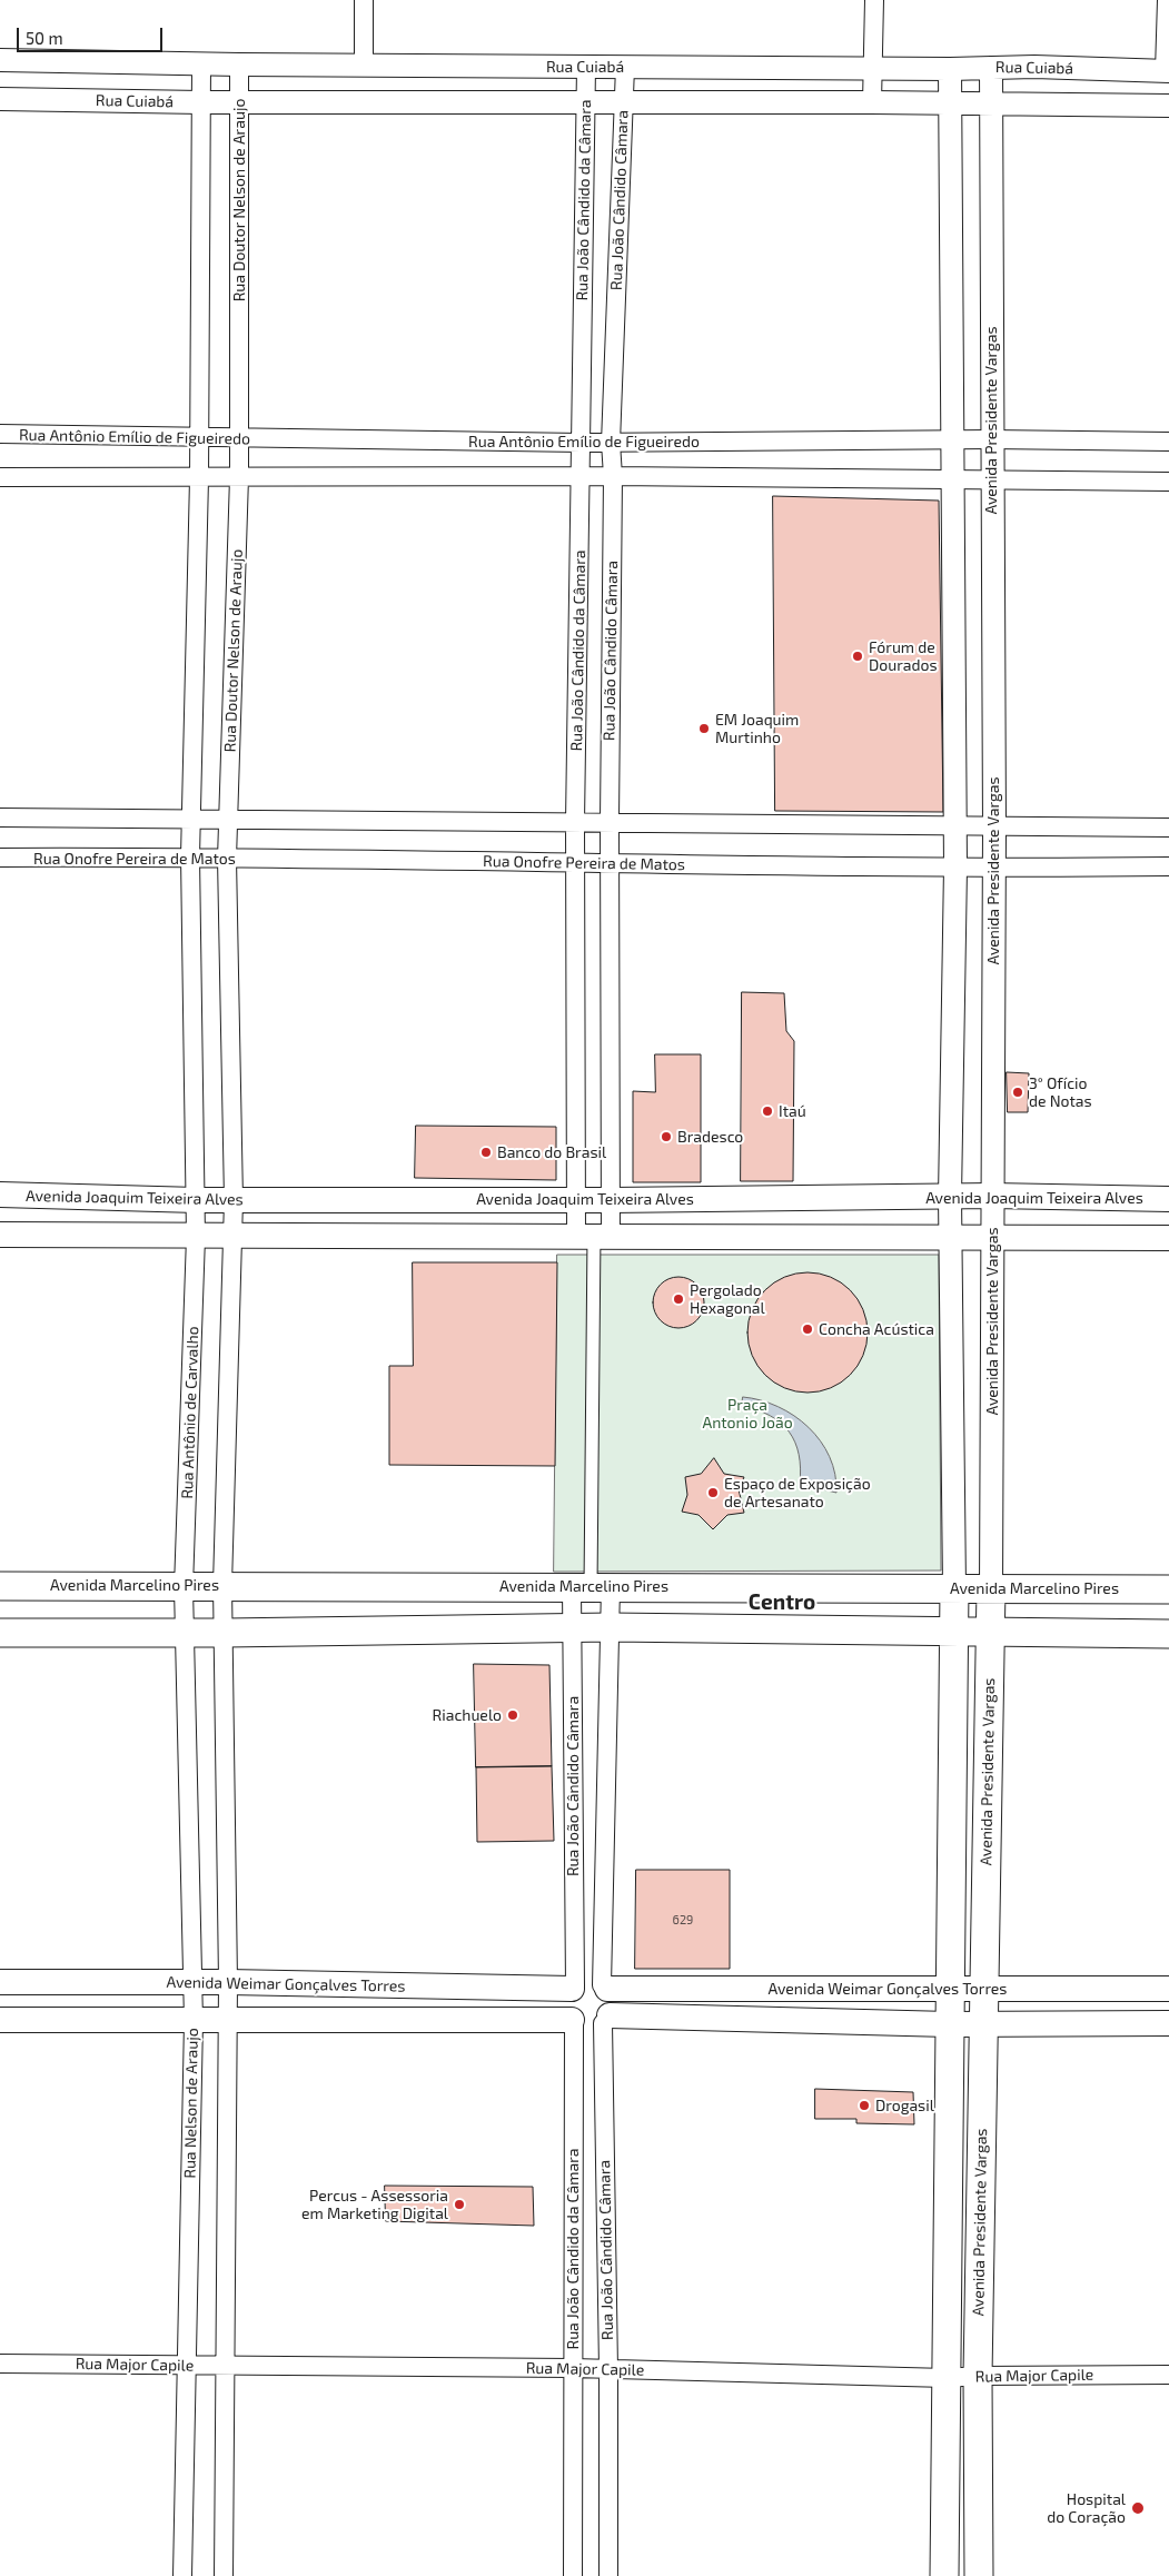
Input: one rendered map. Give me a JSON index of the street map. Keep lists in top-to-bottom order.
{
  "streets": {
    "main road": [
      "Avenida Presidente Vargas",
      "Avenida Joaquim Teixeira Alves",
      "Avenida Marcelino Pires",
      "Avenida Weimar Gonçalves Torres"
    ],
    "street": [
      "Rua Cuiabá",
      "Rua Doutor Nelson de Araujo",
      "Rua João Cândido da Câmara",
      "Rua João Cândido Câmara",
      "Rua Antônio Emílio de Figueiredo",
      "Rua Onofre Pereira de Matos",
      "Rua Antônio de Carvalho",
      "Rua Nelson de Araujo",
      "Rua Major Capile"
    ]
  },
  "crossings": [
    ["Rua Cuiabá", "Rua Doutor Nelson de Araujo"],
    ["Rua Cuiabá", "Rua João Cândido da Câmara"],
    ["Rua Cuiabá", "Rua João Cândido Câmara"],
    ["Rua Cuiabá", "Avenida Presidente Vargas"],
    ["Rua Doutor Nelson de Araujo", "Rua Antônio Emílio de Figueiredo"],
    ["Rua Doutor Nelson de Araujo", "Rua Onofre Pereira de Matos"],
    ["Rua Doutor Nelson de Araujo", "Avenida Joaquim Teixeira Alves"],
    ["Rua João Cândido da Câmara", "Rua João Cândido Câmara"],
    ["Rua João Cândido da Câmara", "Rua Antônio Emílio de Figueiredo"],
    ["Rua João Cândido da Câmara", "Rua Onofre Pereira de Matos"],
    ["Rua João Cândido da Câmara", "Avenida Joaquim Teixeira Alves"],
    ["Rua João Cândido da Câmara", "Avenida Weimar Gonçalves Torres"],
    ["Rua João Cândido da Câmara", "Rua Major Capile"],
    ["Rua João Cândido Câmara", "Rua Antônio Emílio de Figueiredo"],
    ["Rua João Cândido Câmara", "Rua Onofre Pereira de Matos"],
    ["Rua João Cândido Câmara", "Avenida Joaquim Teixeira Alves"],
    ["Rua João Cândido Câmara", "Avenida Marcelino Pires"],
    ["Rua João Cândido Câmara", "Avenida Weimar Gonçalves Torres"],
    ["Rua João Cândido Câmara", "Rua Major Capile"],
    ["Avenida Presidente Vargas", "Rua Antônio Emílio de Figueiredo"],
    ["Avenida Presidente Vargas", "Rua Onofre Pereira de Matos"],
    ["Avenida Presidente Vargas", "Avenida Joaquim Teixeira Alves"],
    ["Avenida Presidente Vargas", "Avenida Marcelino Pires"],
    ["Avenida Presidente Vargas", "Avenida Weimar Gonçalves Torres"],
    ["Avenida Presidente Vargas", "Rua Major Capile"],
    ["Rua Antônio de Carvalho", "Avenida Marcelino Pires"],
    ["Rua Antônio de Carvalho", "Rua Nelson de Araujo"],
    ["Avenida Weimar Gonçalves Torres", "Rua Nelson de Araujo"],
    ["Rua Nelson de Araujo", "Rua Major Capile"]
  ],
  "districts": ["Centro"],
  "parks": ["Praça Antonio João"],
  "places": [
    "Fórum de Dourados",
    "EM Joaquim Murtinho",
    "3° Ofício de Notas",
    "Itaú",
    "Bradesco",
    "Banco do Brasil",
    "Pergolado Hexagonal",
    "Concha Acústica",
    "Espaço de Exposição de Artesanato",
    "Riachuelo",
    "Drogasil",
    "Percus - Assessoria em Marketing Digital",
    "Hospital do Coração"
  ],
  "house_numbers": ["629"],
  "scale_bar": "50 m"
}
